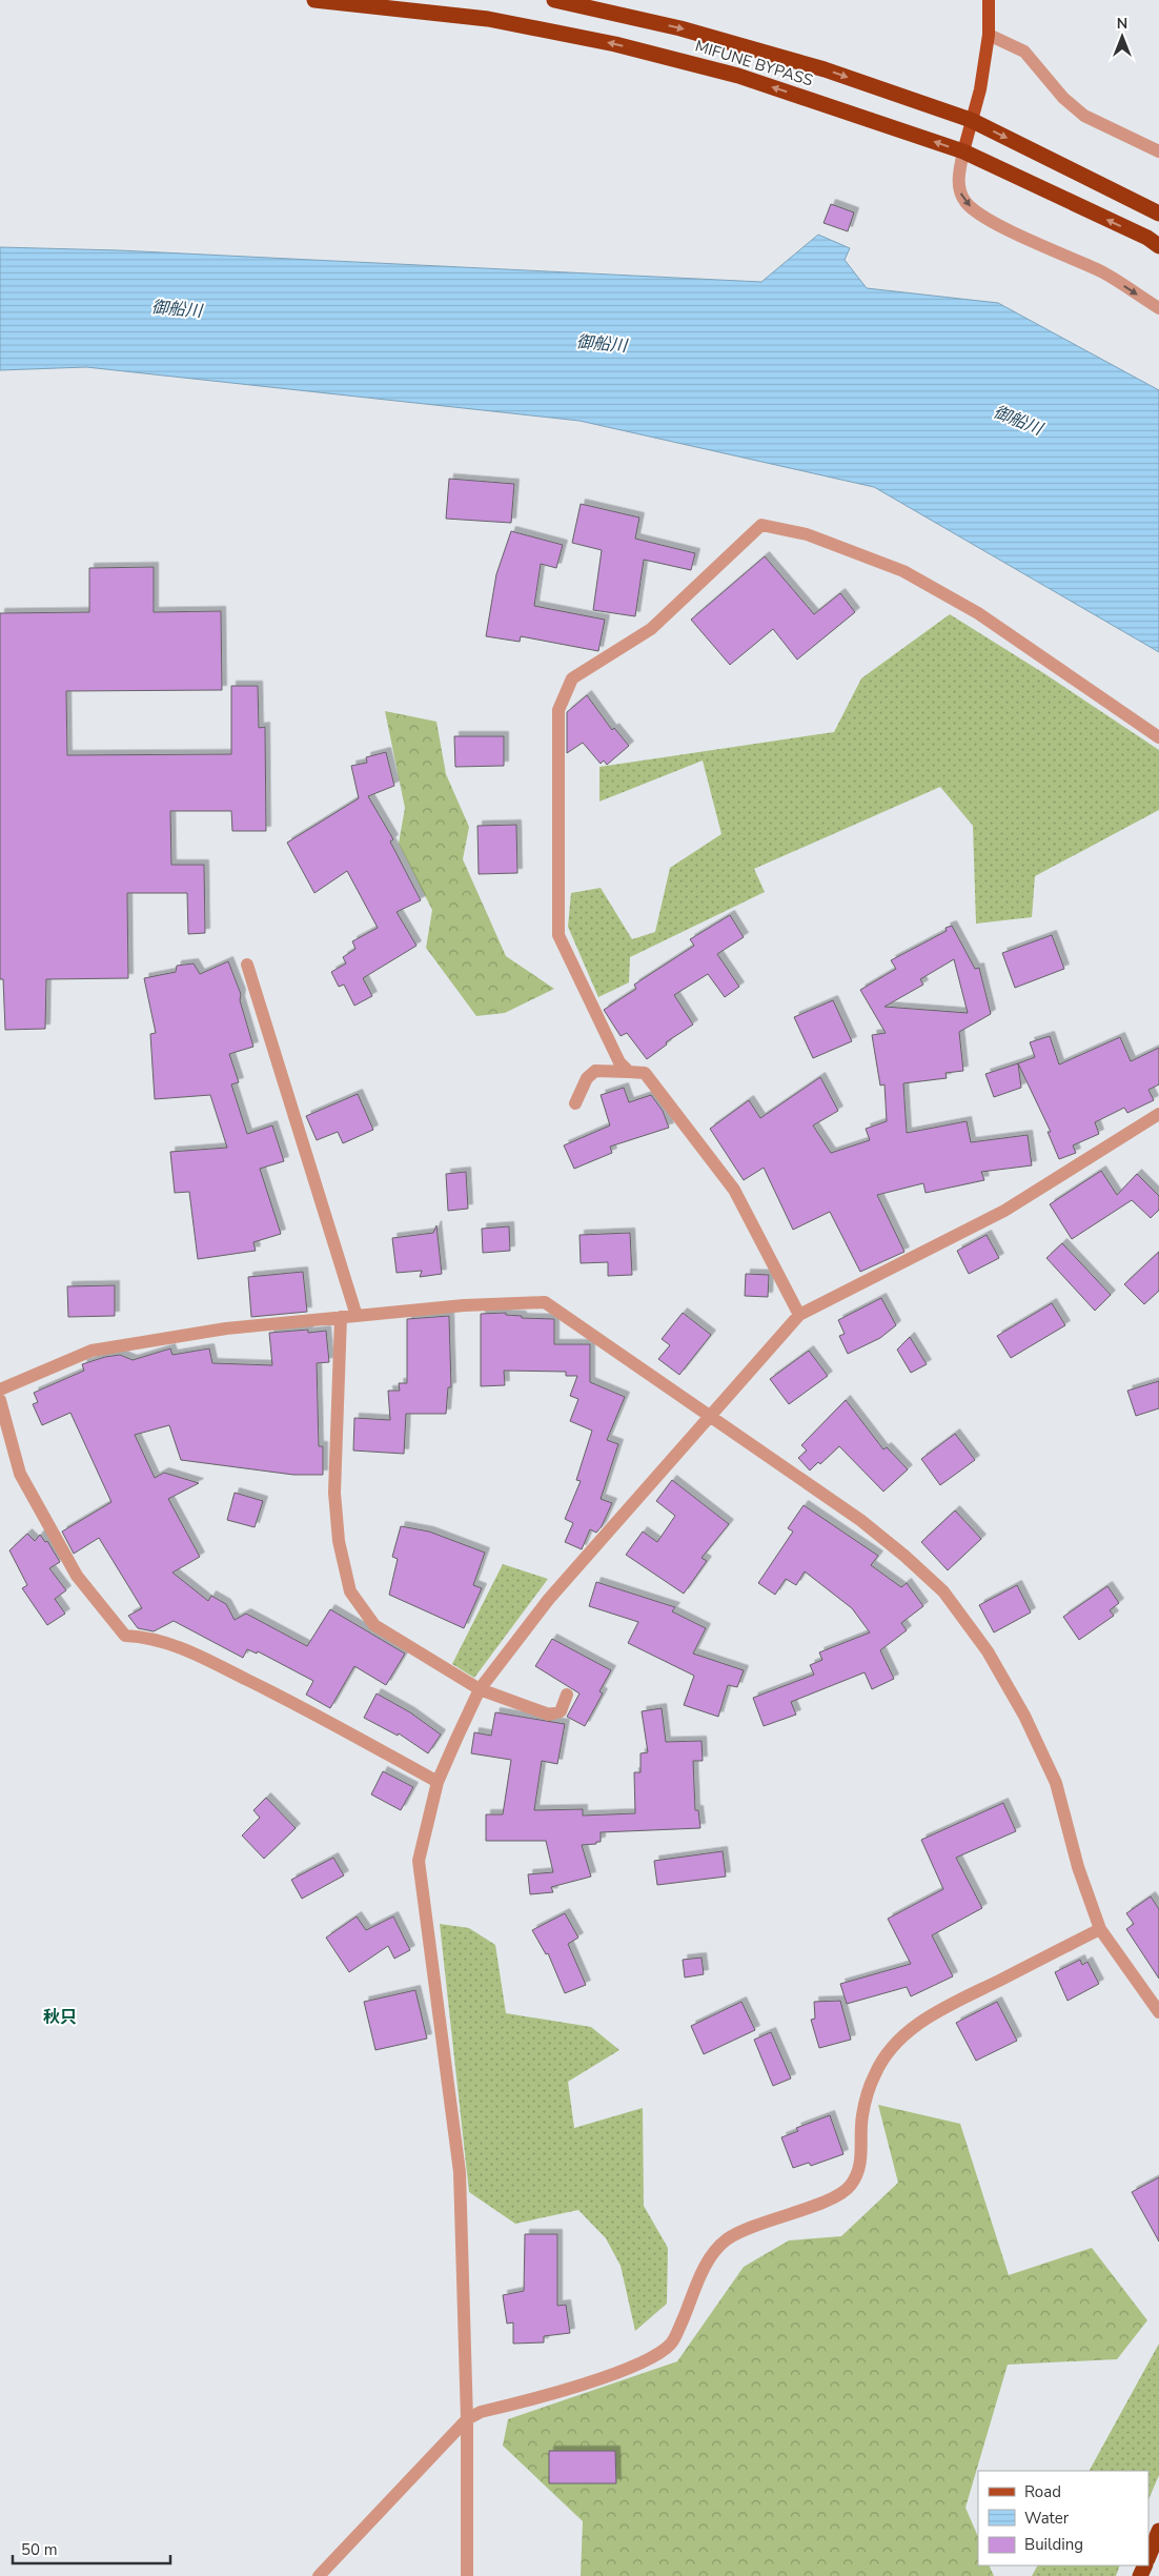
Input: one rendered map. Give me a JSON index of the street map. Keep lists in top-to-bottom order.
{
  "streets": {
    "highway": ["MIFUNE BYPASS"]
  },
  "districts": ["秋只"],
  "water": ["御船川"],
  "legend": ["Road", "Water", "Building"],
  "scale_bar": "50 m",
  "north": "top"
}
